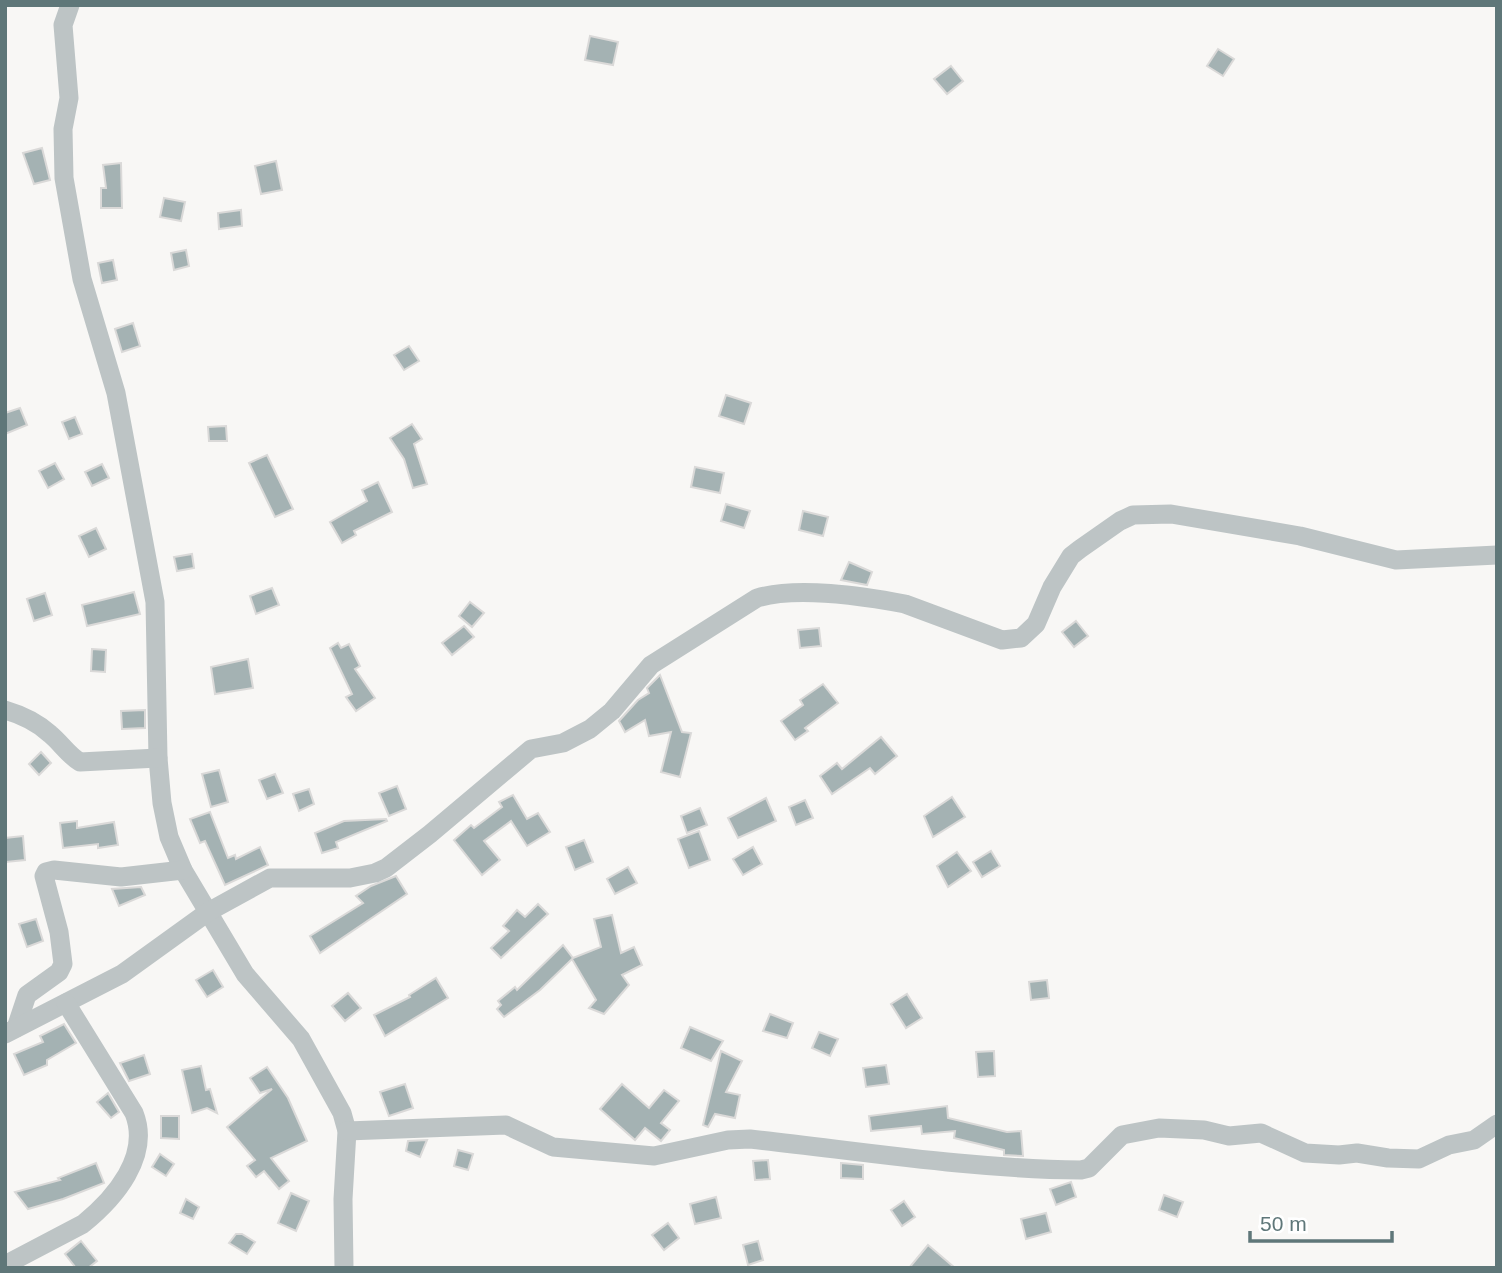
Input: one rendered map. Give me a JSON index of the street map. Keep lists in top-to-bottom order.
{
  "scale_bar": "50 m"
}
